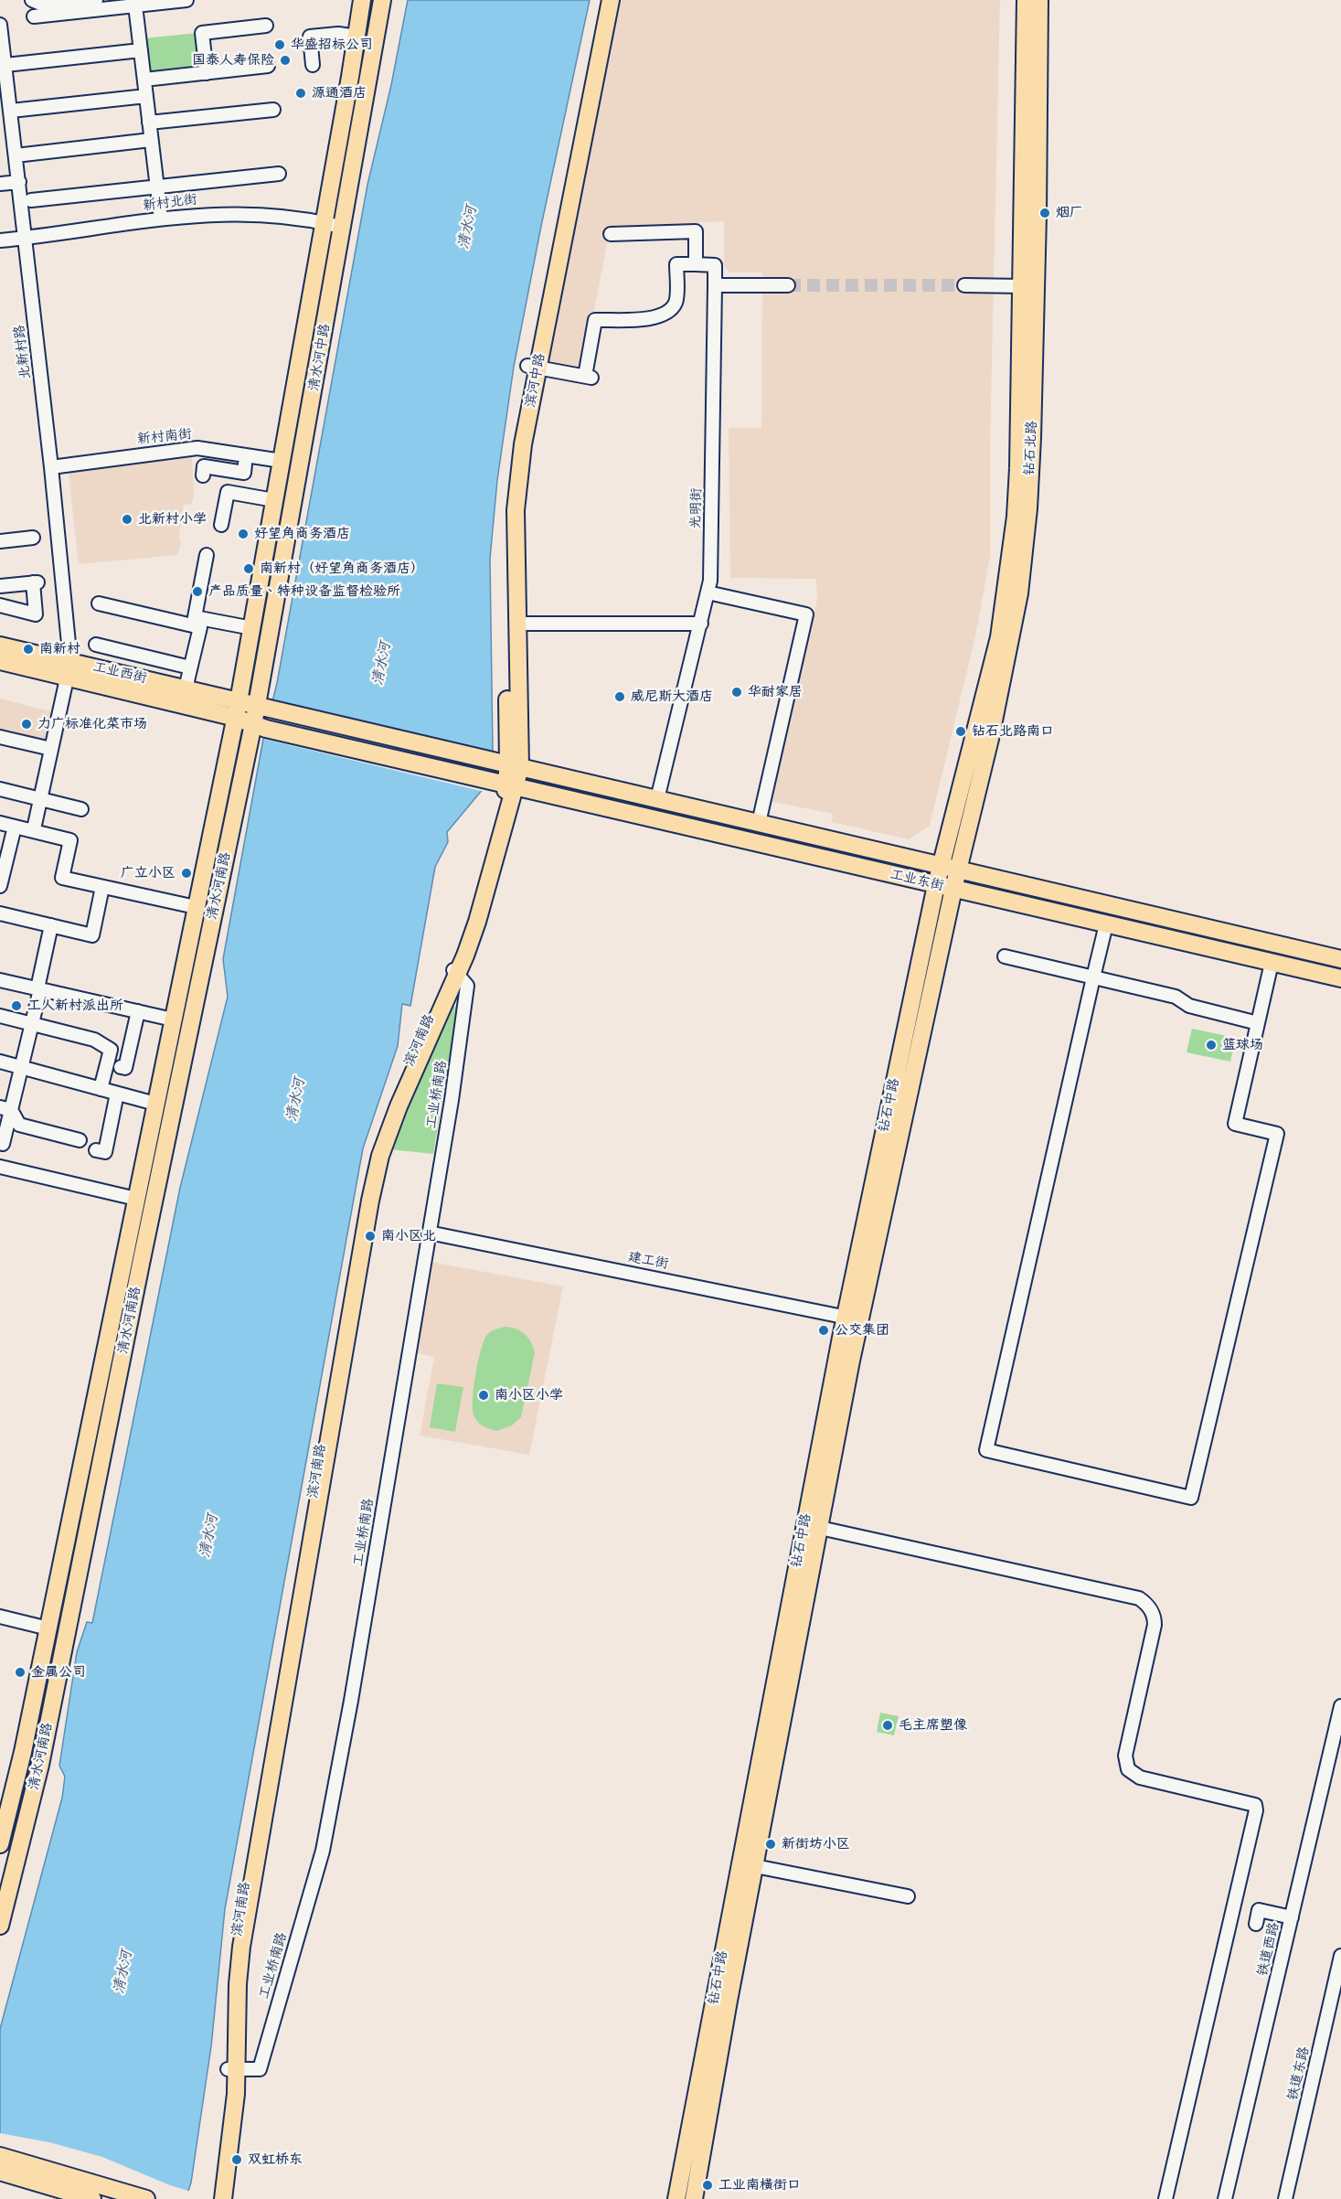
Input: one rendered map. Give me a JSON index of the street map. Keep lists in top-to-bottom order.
{
  "streets": {
    "main road": [
      "清水河中路",
      "滨河中路",
      "钻石北路",
      "工业西街",
      "工业东街",
      "清水河南路",
      "滨河南路",
      "钻石中路"
    ],
    "street": [
      "新村北街",
      "北新村路",
      "新村南街",
      "光明街",
      "工业桥南路",
      "建工街",
      "铁道西路",
      "铁道东路"
    ]
  },
  "crossings": [
    ["新村北街", "北新村路"],
    ["新村北街", "清水河中路"],
    ["北新村路", "新村南街"],
    ["北新村路", "工业西街"],
    ["清水河中路", "新村南街"],
    ["清水河中路", "工业西街"],
    ["清水河中路", "工业东街"],
    ["清水河中路", "清水河南路"],
    ["滨河中路", "工业东街"],
    ["滨河中路", "滨河南路"],
    ["钻石北路", "工业东街"],
    ["钻石北路", "钻石中路"],
    ["光明街", "工业东街"],
    ["工业西街", "工业东街"],
    ["工业西街", "清水河南路"],
    ["工业东街", "清水河南路"],
    ["工业东街", "滨河南路"],
    ["工业东街", "钻石中路"],
    ["滨河南路", "工业桥南路"],
    ["工业桥南路", "建工街"],
    ["钻石中路", "建工街"]
  ],
  "water": ["清水河"],
  "places": [
    "华盛招标公司",
    "国泰人寿保险",
    "源通酒店",
    "烟厂",
    "北新村小学",
    "好望角商务酒店",
    "南新村（好望角商务酒店）",
    "产品质量、特种设备监督检验所",
    "南新村",
    "华耐家居",
    "威尼斯大酒店",
    "力广标准化菜市场",
    "钻石北路南口",
    "广立小区",
    "工人新村派出所",
    "篮球场",
    "南小区北",
    "公交集团",
    "南小区小学",
    "金属公司",
    "毛主席塑像",
    "新街坊小区",
    "双虹桥东",
    "工业南横街口"
  ]
}
